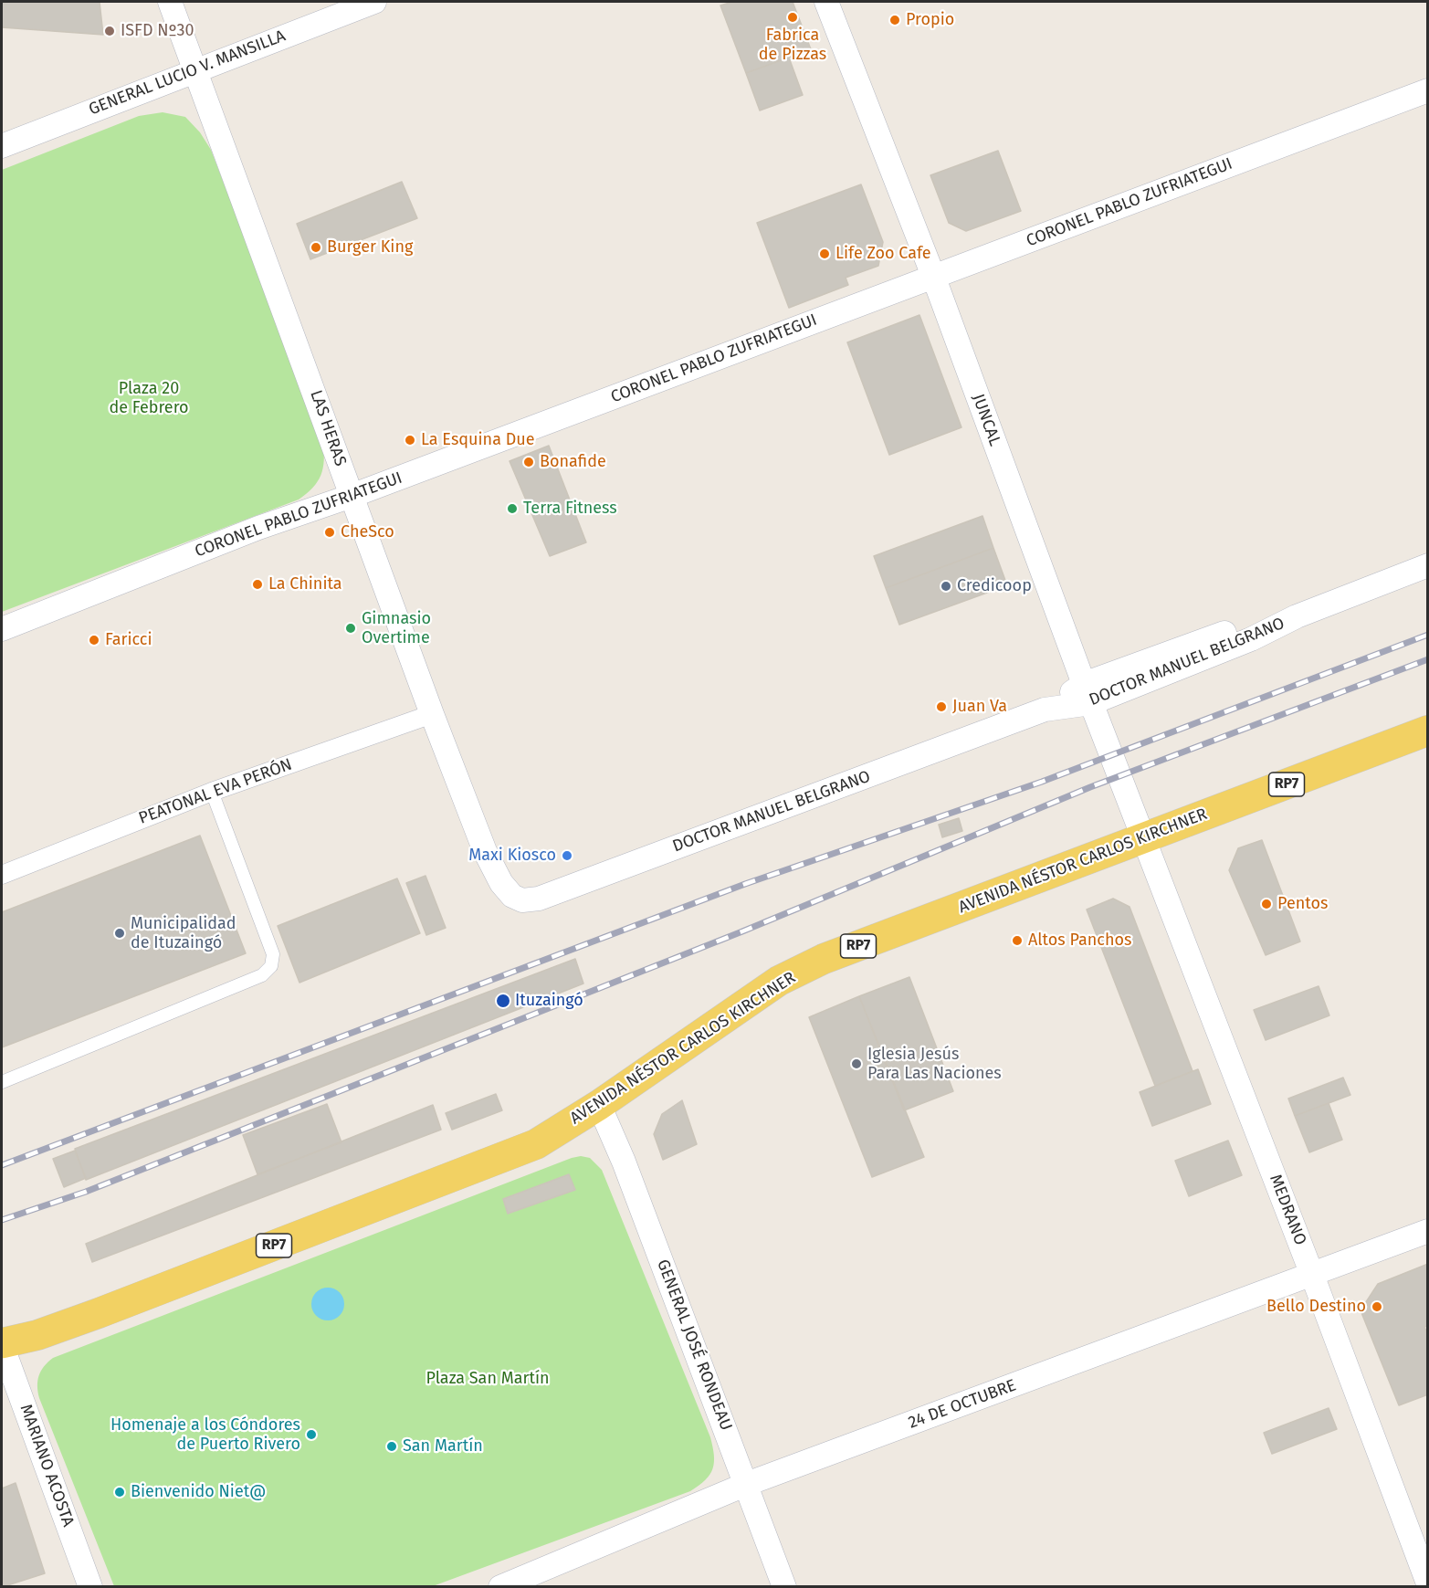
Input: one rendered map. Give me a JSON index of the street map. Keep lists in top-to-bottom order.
{
  "streets": {
    "main road": ["RP7", "AVENIDA NÉSTOR CARLOS KIRCHNER"],
    "street": [
      "GENERAL LUCIO V. MANSILLA",
      "CORONEL PABLO ZUFRIATEGUI",
      "JUNCAL",
      "LAS HERAS",
      "DOCTOR MANUEL BELGRANO",
      "PEATONAL EVA PERÓN",
      "MEDRANO",
      "GENERAL JOSÉ RONDEAU",
      "24 DE OCTUBRE",
      "MARIANO ACOSTA"
    ]
  },
  "crossings": [
    ["GENERAL LUCIO V. MANSILLA", "LAS HERAS"],
    ["CORONEL PABLO ZUFRIATEGUI", "JUNCAL"],
    ["CORONEL PABLO ZUFRIATEGUI", "LAS HERAS"],
    ["JUNCAL", "DOCTOR MANUEL BELGRANO"],
    ["JUNCAL", "AVENIDA NÉSTOR CARLOS KIRCHNER"],
    ["JUNCAL", "MEDRANO"],
    ["LAS HERAS", "DOCTOR MANUEL BELGRANO"],
    ["LAS HERAS", "PEATONAL EVA PERÓN"],
    ["AVENIDA NÉSTOR CARLOS KIRCHNER", "MEDRANO"],
    ["AVENIDA NÉSTOR CARLOS KIRCHNER", "GENERAL JOSÉ RONDEAU"],
    ["AVENIDA NÉSTOR CARLOS KIRCHNER", "MARIANO ACOSTA"],
    ["MEDRANO", "24 DE OCTUBRE"],
    ["GENERAL JOSÉ RONDEAU", "24 DE OCTUBRE"]
  ],
  "parks": ["Plaza 20 de Febrero", "Plaza San Martín"],
  "places": [
    "Fabrica de Pizzas",
    "Propio",
    "ISFD Nº30",
    "Burger King",
    "Life Zoo Cafe",
    "La Esquina Due",
    "Bonafide",
    "Terra Fitness",
    "CheSco",
    "La Chinita",
    "Credicoop",
    "Gimnasio Overtime",
    "Faricci",
    "Juan Va",
    "Maxi Kiosco",
    "Pentos",
    "Municipalidad de Ituzaingó",
    "Altos Panchos",
    "Ituzaingó",
    "Iglesia Jesús Para Las Naciones",
    "Bello Destino",
    "Homenaje a los Cóndores de Puerto Rivero",
    "San Martín",
    "Bienvenido Niet@"
  ]
}
